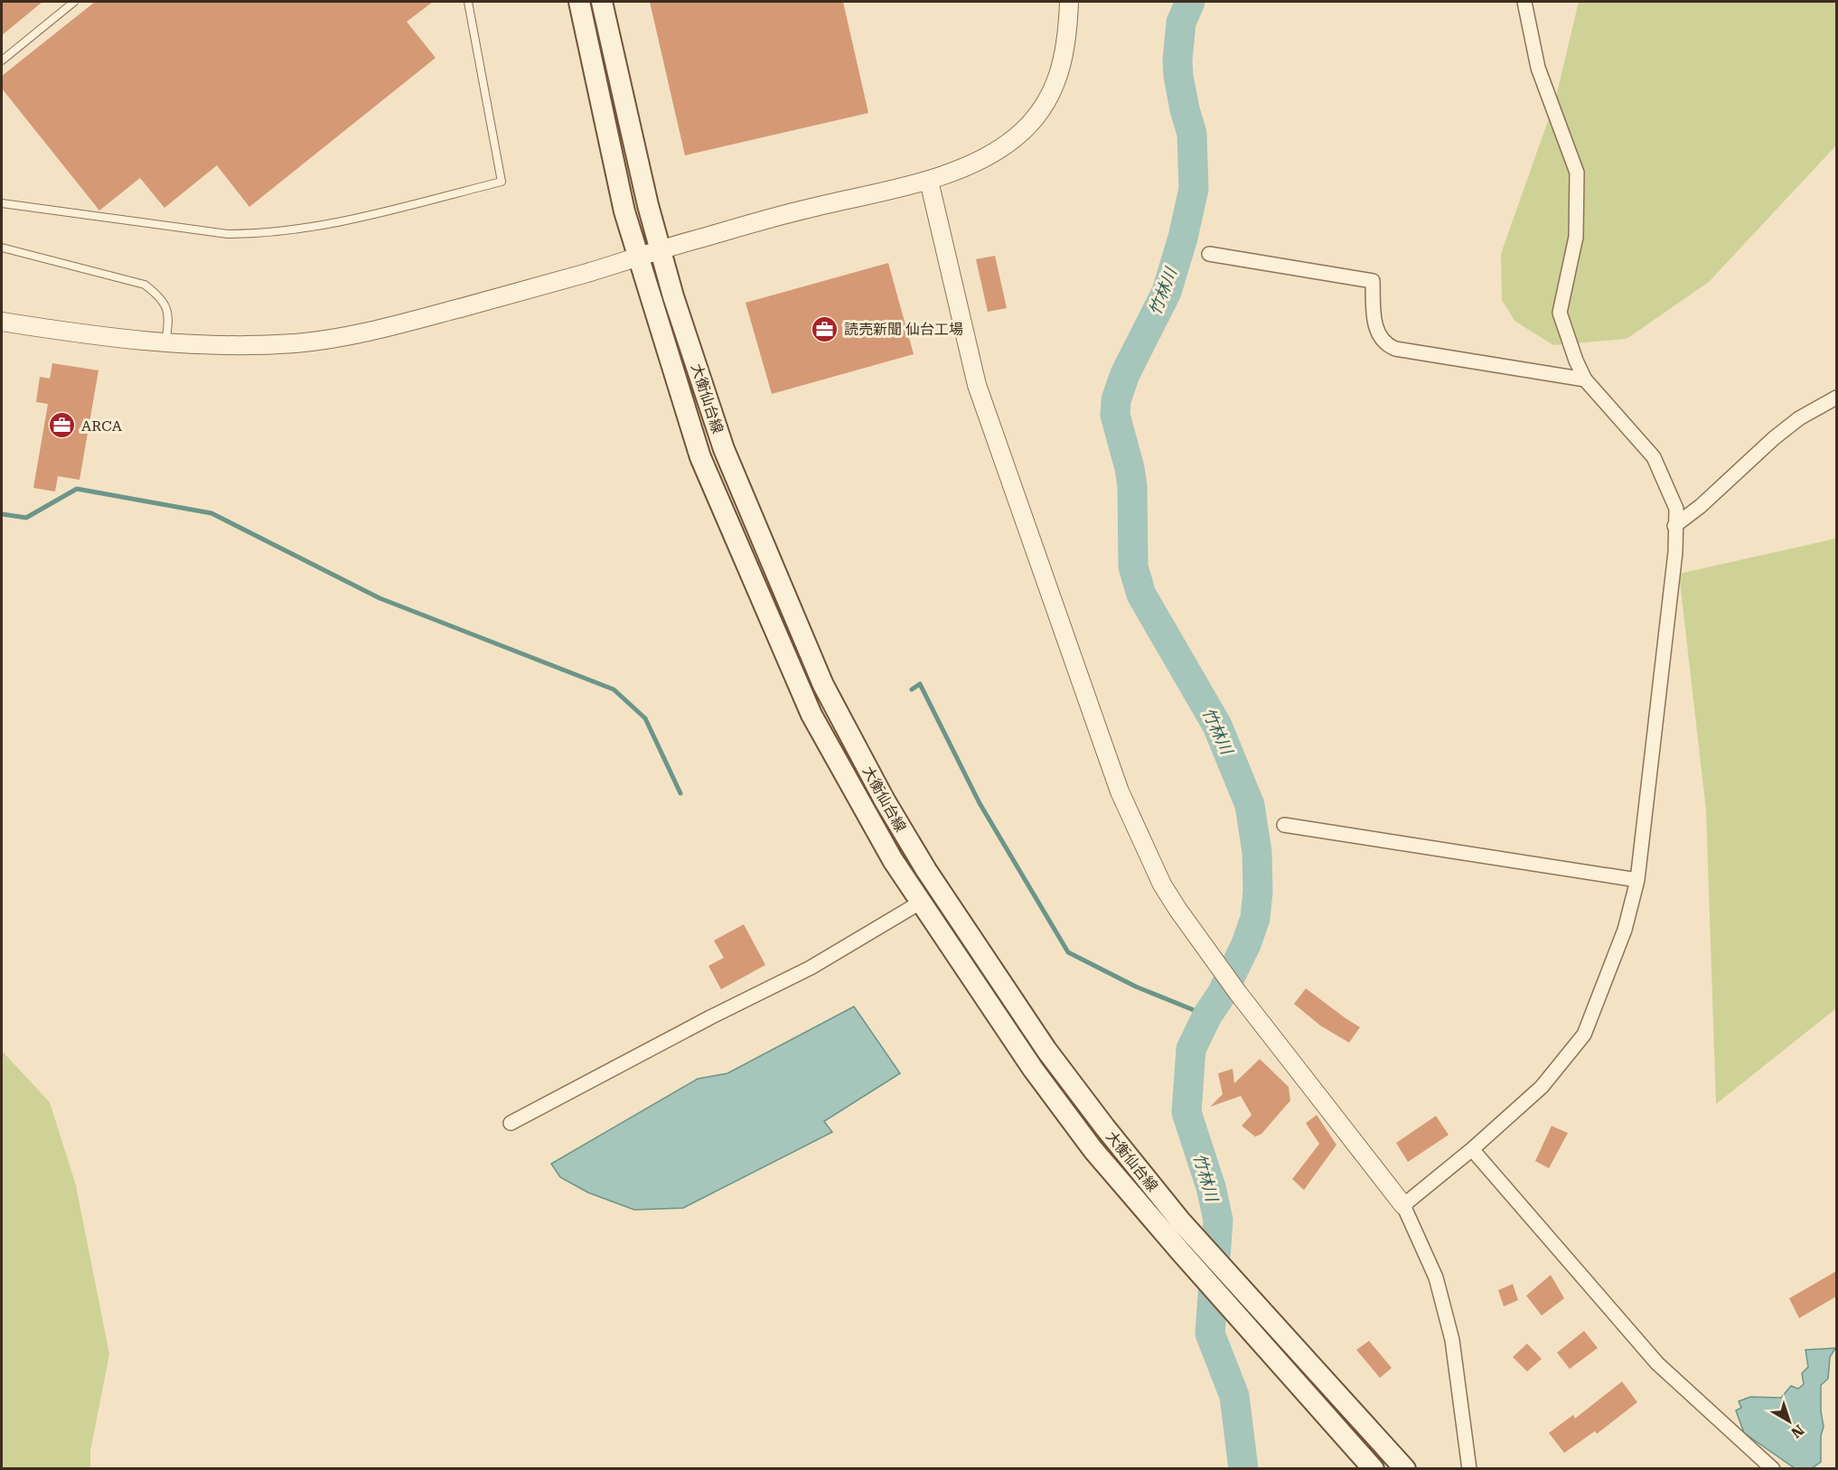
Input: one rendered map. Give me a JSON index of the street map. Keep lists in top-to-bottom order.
{
  "streets": {
    "main road": ["大衡仙台線"]
  },
  "water": ["竹林川"],
  "places": {
    "office": ["読売新聞 仙台工場", "ARCA"]
  },
  "north": "bottom right"
}
